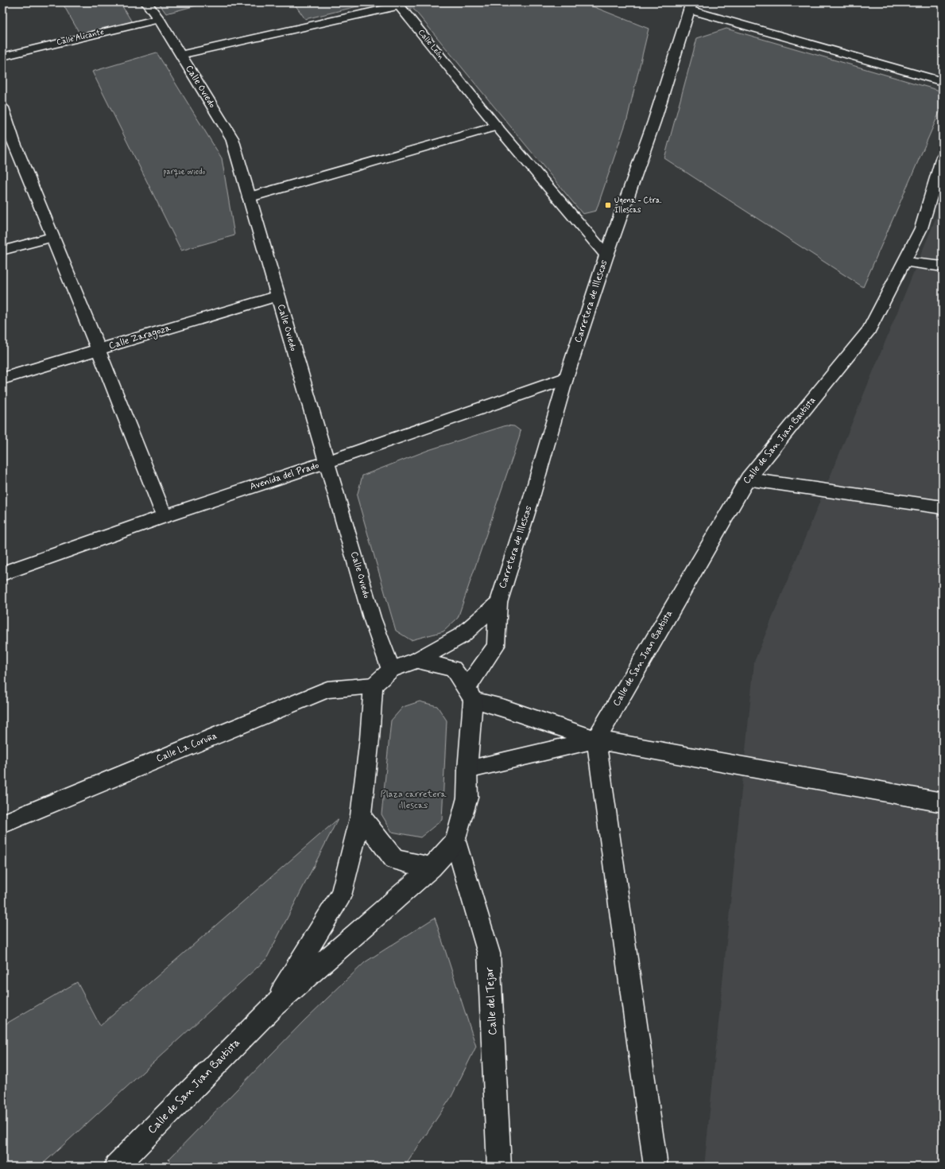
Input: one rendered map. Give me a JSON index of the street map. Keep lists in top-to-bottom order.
{
  "streets": {
    "street": [
      "Calle Alicante",
      "Calle León",
      "Calle Oviedo",
      "Carretera de Illescas",
      "Calle Zaragoza",
      "Calle de San Juan Bautista",
      "Avenida del Prado",
      "Calle La Coruña",
      "Calle del Tejar"
    ]
  },
  "crossings": [
    ["Calle Alicante", "Calle Oviedo"],
    ["Calle León", "Calle Oviedo"],
    ["Calle León", "Carretera de Illescas"],
    ["Calle Oviedo", "Carretera de Illescas"],
    ["Calle Oviedo", "Calle Zaragoza"],
    ["Calle Oviedo", "Avenida del Prado"],
    ["Carretera de Illescas", "Avenida del Prado"],
    ["Calle de San Juan Bautista", "Calle La Coruña"],
    ["Calle de San Juan Bautista", "Calle del Tejar"]
  ],
  "parks": ["parque oviedo", "Plaza carretera illescas"],
  "places": {
    "transit": ["Ugena - Ctra. Illescas"]
  }
}
